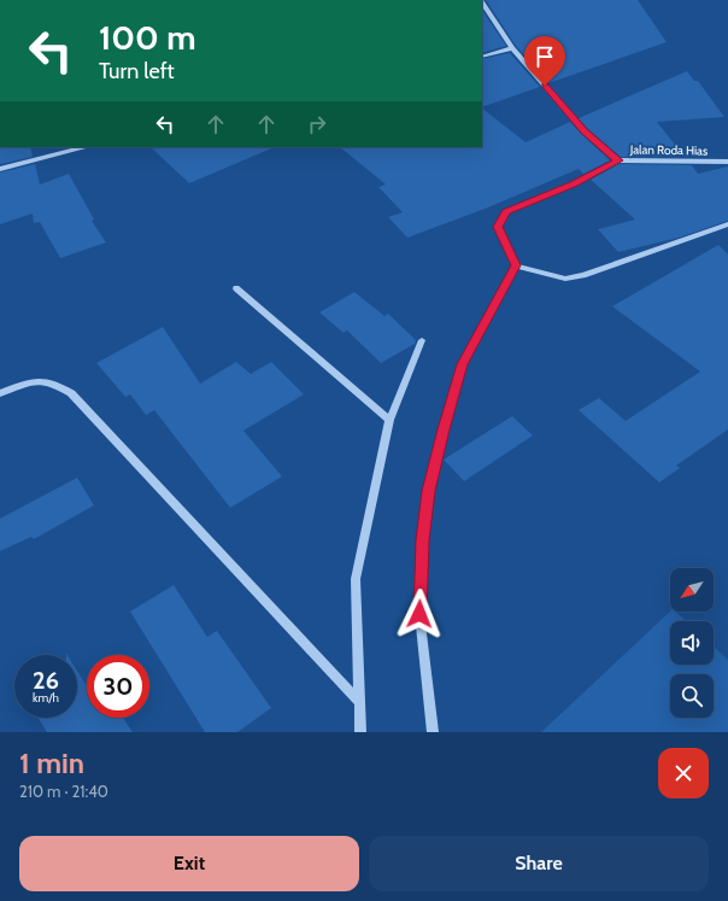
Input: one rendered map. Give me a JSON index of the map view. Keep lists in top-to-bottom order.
{
  "streets": {
    "street": ["Jalan Roda Hias"]
  },
  "north": "bottom left",
  "page": {
    "turn": ["100 m", "Turn left"],
    "speed": "26 km/h",
    "limit": "30",
    "heading": ["1 min", "210 m · 21:40"],
    "buttons": ["Exit", "Share"]
  }
}
